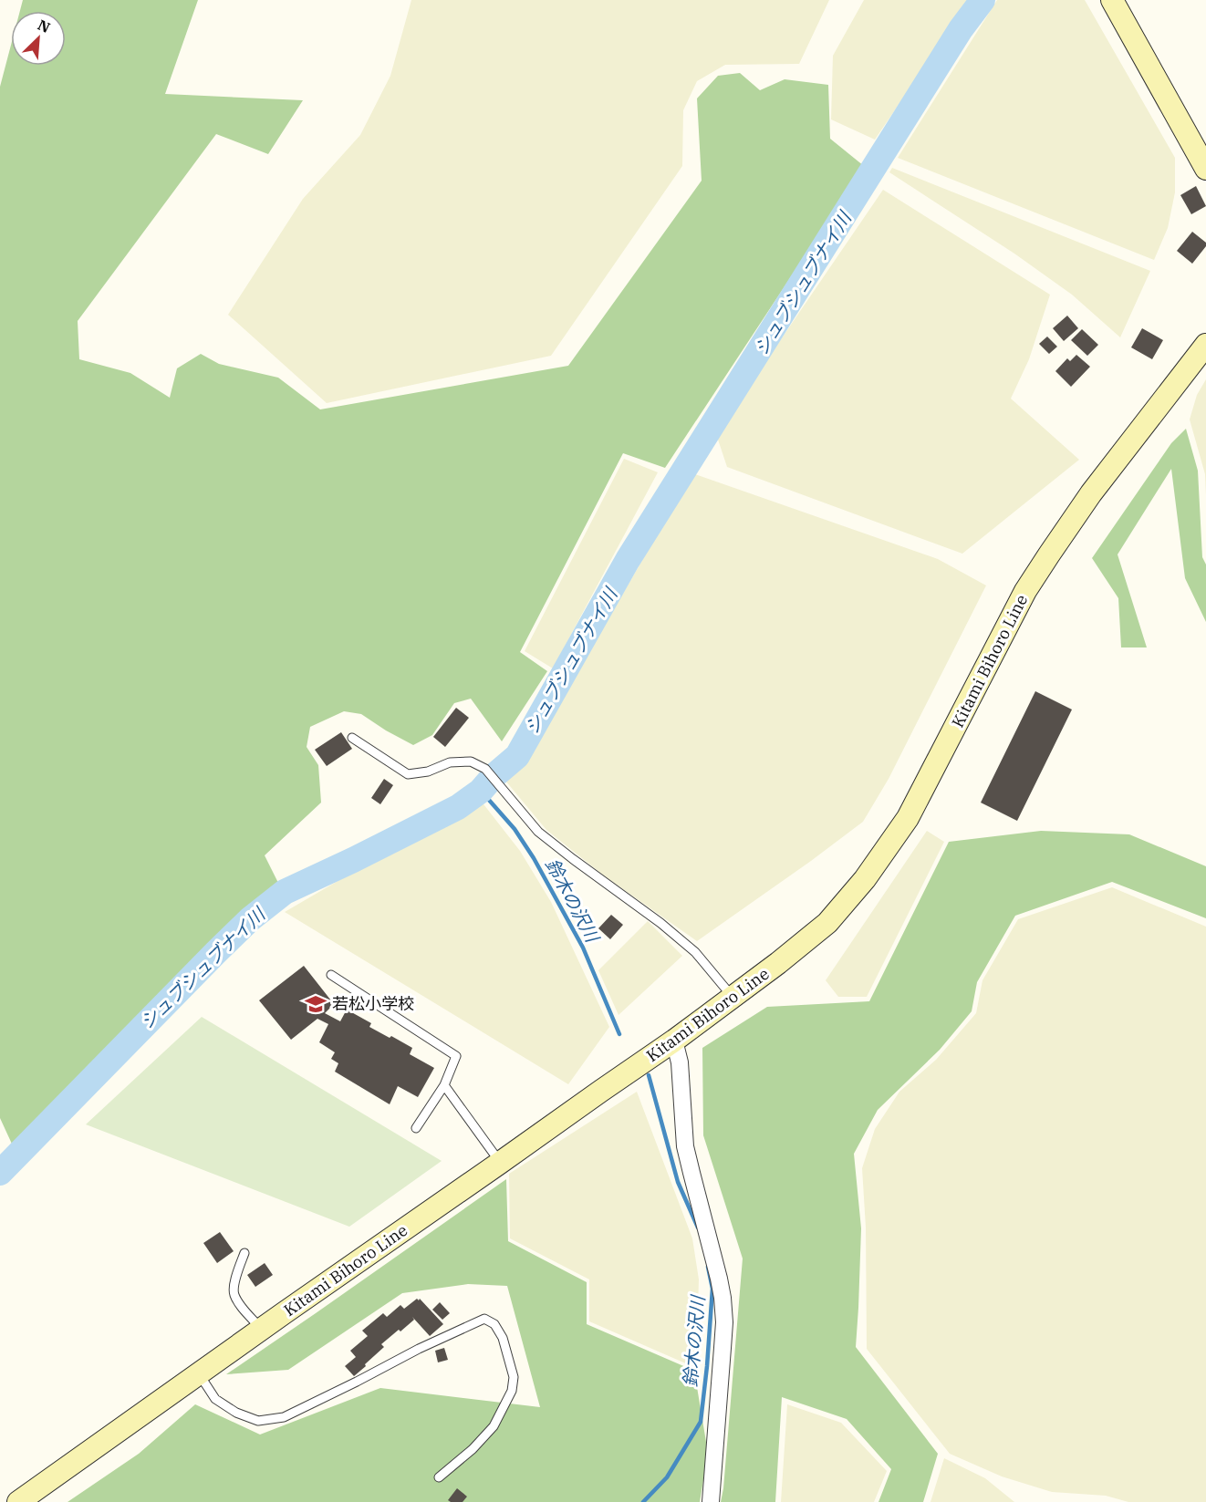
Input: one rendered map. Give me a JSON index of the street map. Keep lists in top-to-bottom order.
{
  "streets": {
    "main road": ["Kitami Bihoro Line"]
  },
  "water": ["シュブシュブナイ川", "鈴木の沢川"],
  "places": {
    "school or university": ["若松小学校"]
  },
  "north": "top right"
}
